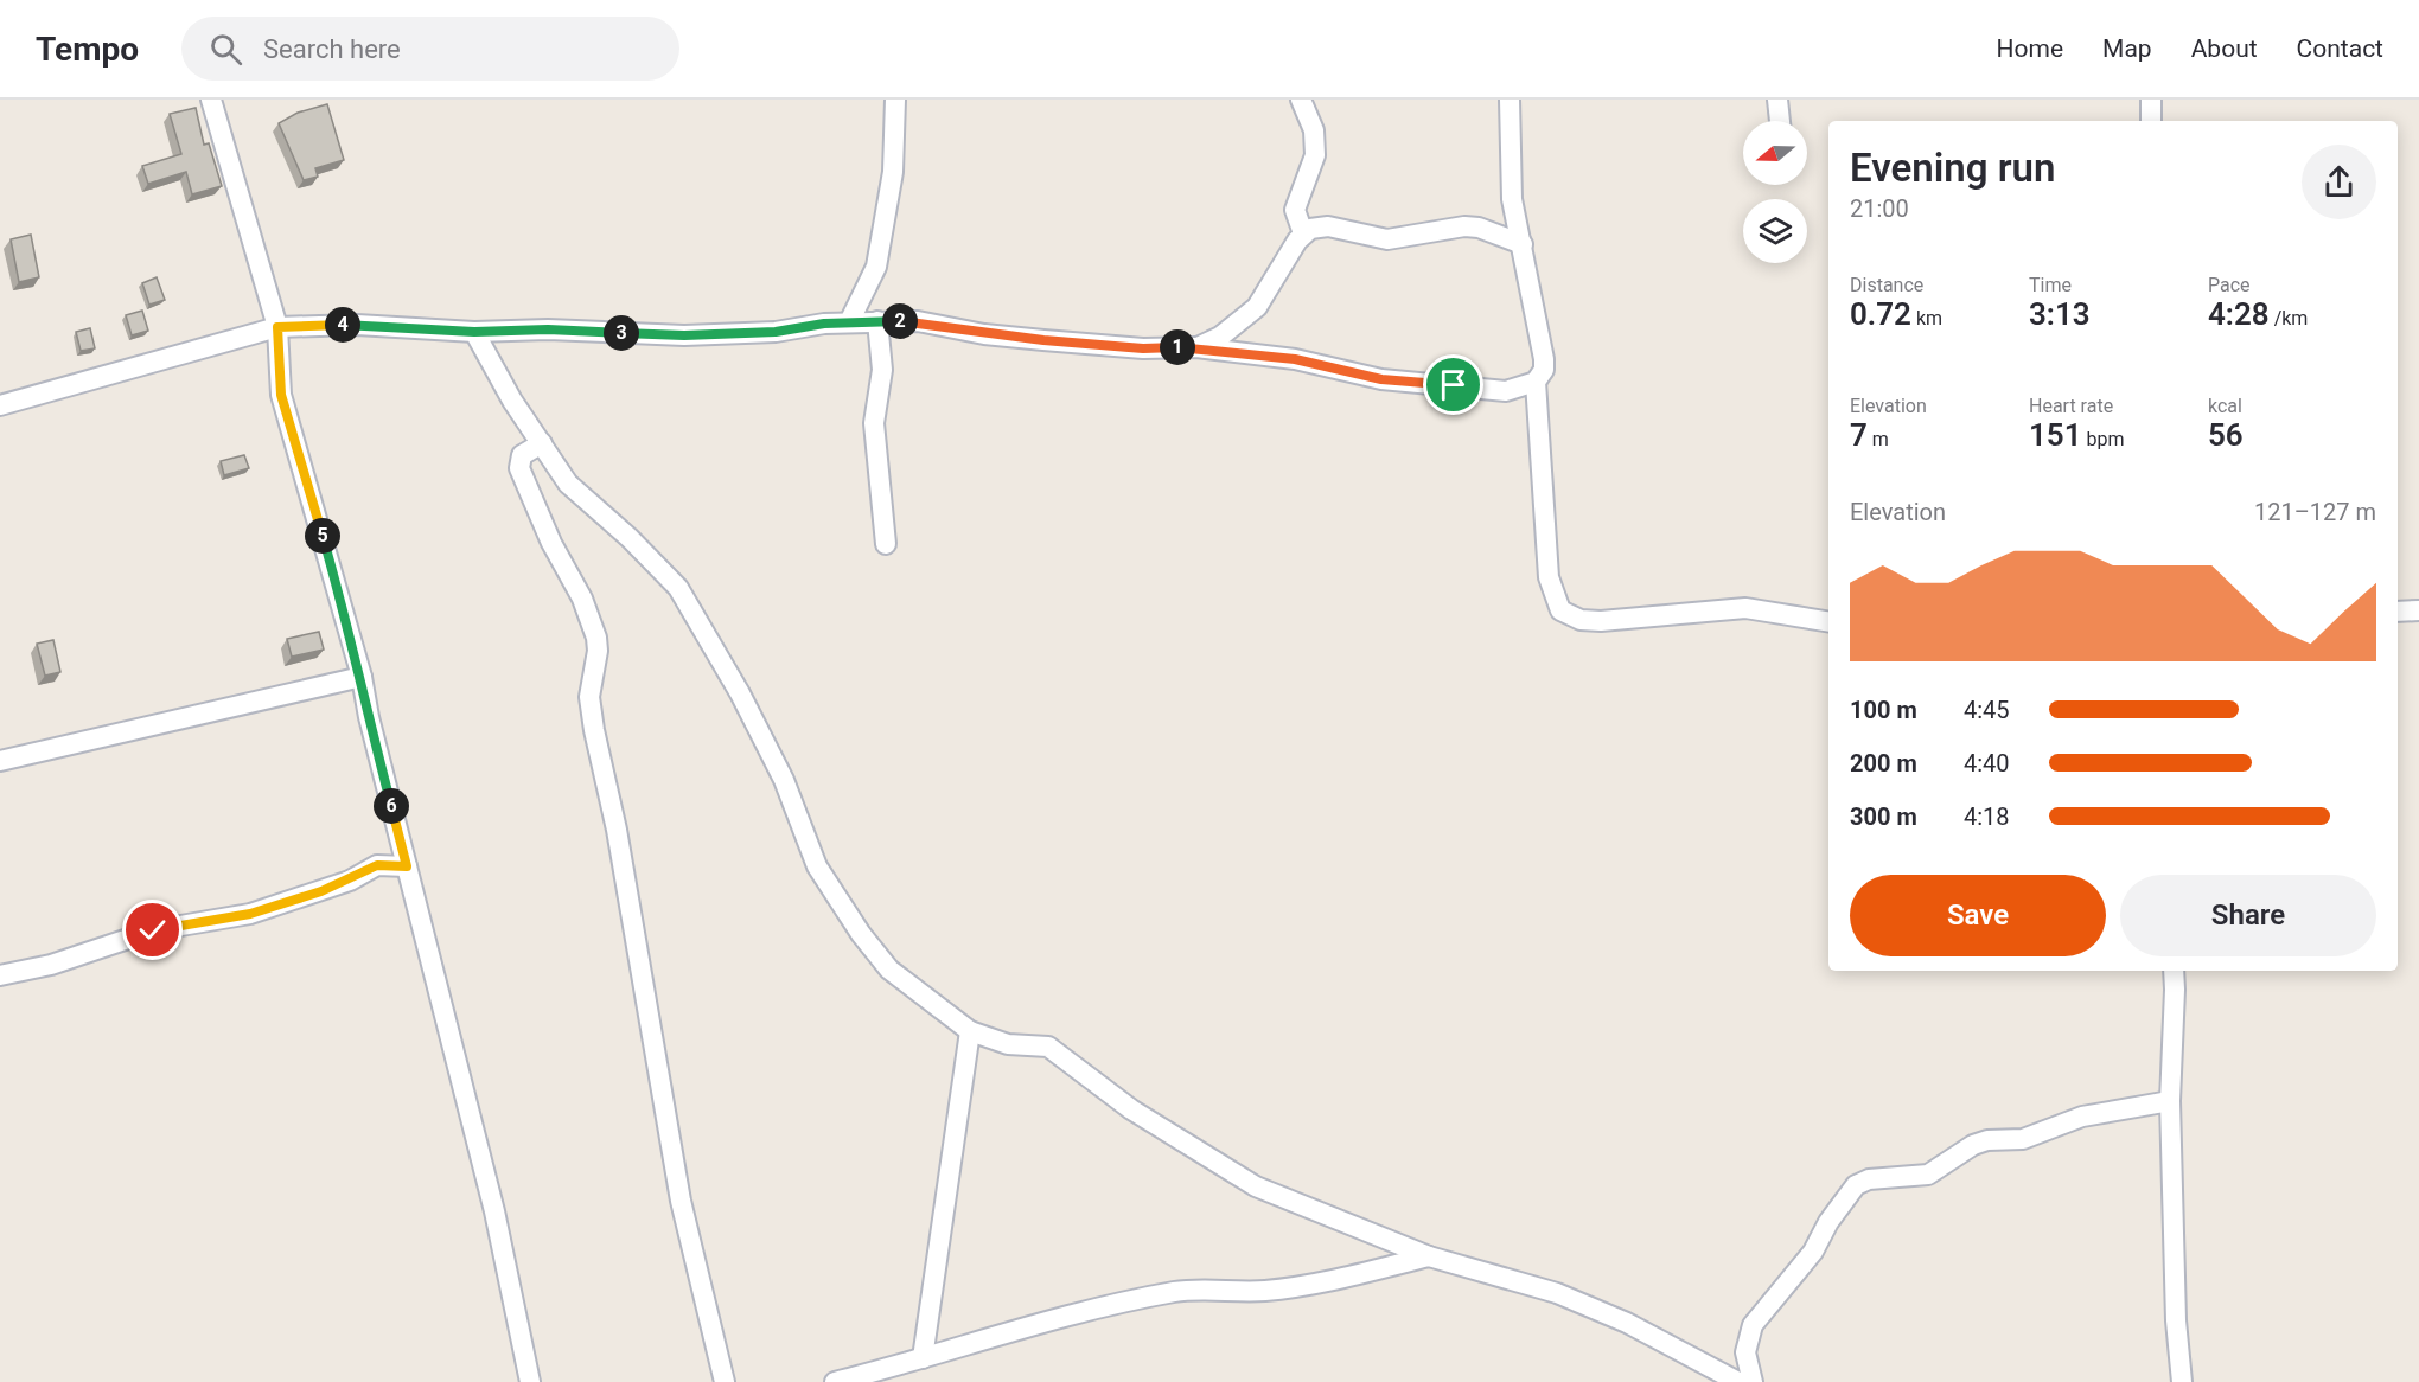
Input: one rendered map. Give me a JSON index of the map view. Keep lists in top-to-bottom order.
{
  "north": "left",
  "page": {
    "header": "Tempo",
    "search": "Search here",
    "nav": [
      "Home",
      "Map",
      "About",
      "Contact"
    ],
    "heading": ["Evening run", "21:00"],
    "stats": [
      ["Distance", "0.72 km"],
      ["Time", "3:13"],
      ["Pace", "4:28 /km"],
      ["Elevation", "7 m"],
      ["Heart rate", "151 bpm"],
      ["kcal", "56"]
    ],
    "pins": [
      "2",
      "4",
      "3",
      "1",
      "5",
      "6"
    ],
    "chart": ["Elevation", "121–127 m"],
    "list": [
      {
        "name": "100 m",
        "note": "4:45"
      },
      {
        "name": "200 m",
        "note": "4:40"
      },
      {
        "name": "300 m",
        "note": "4:18"
      }
    ],
    "buttons": ["Save", "Share"]
  }
}
